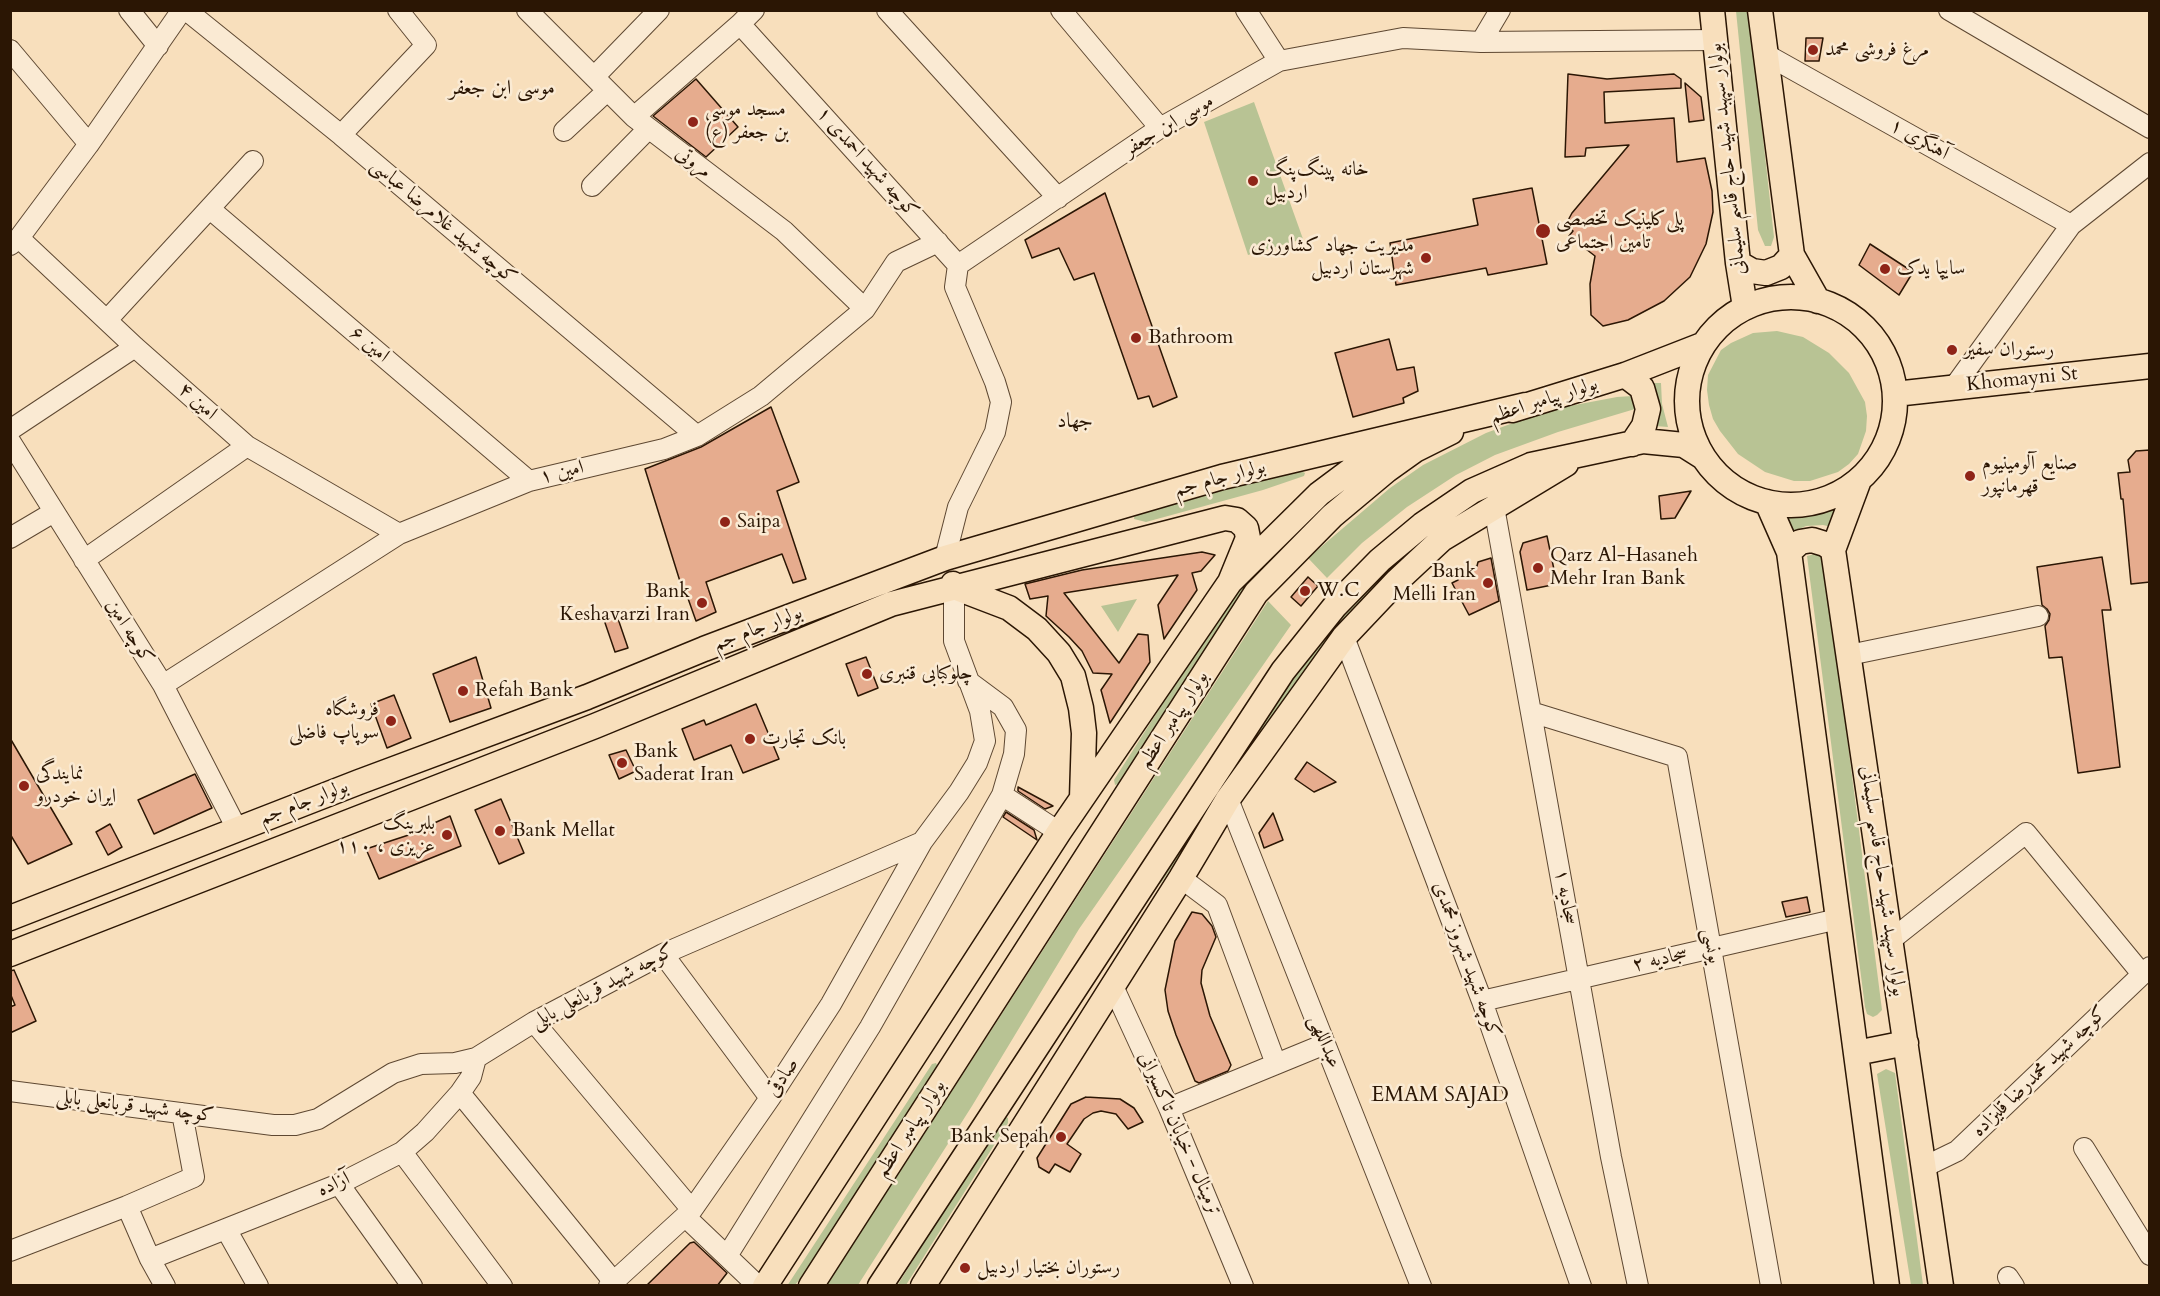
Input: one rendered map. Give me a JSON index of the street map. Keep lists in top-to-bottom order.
{
  "streets": {
    "main road": [
      "بولوار سپهبد شهید حاج قاسم سلیمانی",
      "Khomayni St",
      "بولوار پیامبر اعظم",
      "بولوار جام جم"
    ],
    "street": [
      "موسی ابن جعفر",
      "آهنگری ۱",
      "مروتی",
      "کوچه شهید احمدی ۱",
      "کوچه شهید غلامرضا عباسی",
      "امین ۶",
      "امین ۴",
      "امین ۱",
      "کوچه امین",
      "سجادیه ۱",
      "یونسی",
      "کوچه شهید شهروز محمدی",
      "سجادیه ۲",
      "کوچه شهید قربانعلی بابلی",
      "عبداللهی",
      "کوچه شهید محمدرضا قلیزاده",
      "صادقی",
      "ترمینال - خیابان تاکسیرانی",
      "آزاده"
    ]
  },
  "crossings": [
    ["موسی ابن جعفر", "بولوار سپهبد شهید حاج قاسم سلیمانی"],
    ["موسی ابن جعفر", "کوچه شهید احمدی ۱"],
    ["بولوار سپهبد شهید حاج قاسم سلیمانی", "Khomayni St"],
    ["بولوار سپهبد شهید حاج قاسم سلیمانی", "بولوار پیامبر اعظم"],
    ["بولوار سپهبد شهید حاج قاسم سلیمانی", "کوچه شهید محمدرضا قلیزاده"],
    ["مروتی", "امین ۱"],
    ["کوچه شهید احمدی ۱", "امین ۱"],
    ["کوچه شهید غلامرضا عباسی", "امین ۱"],
    ["امین ۶", "امین ۱"],
    ["Khomayni St", "بولوار پیامبر اعظم"],
    ["بولوار پیامبر اعظم", "بولوار جام جم"],
    ["امین ۴", "امین ۱"],
    ["امین ۱", "کوچه امین"],
    ["بولوار جام جم", "کوچه امین"],
    ["سجادیه ۱", "یونسی"],
    ["سجادیه ۱", "سجادیه ۲"],
    ["یونسی", "سجادیه ۲"],
    ["کوچه شهید شهروز محمدی", "سجادیه ۲"],
    ["کوچه شهید قربانعلی بابلی", "صادقی"],
    ["کوچه شهید قربانعلی بابلی", "آزاده"]
  ],
  "districts": ["موسی ابن جعفر", "جهاد", "EMAM SAJAD"],
  "places": [
    "مرغ فروشی محمد",
    "مسجد موسی بن جعفر (ع)",
    "خانه پینگ‌پنگ اردبیل",
    "پلی‌کلینیک تخصصی تامین اجتماعی",
    "مدیریت جهاد کشاورزی شهرستان اردبیل",
    "سایپا یدک",
    "Bathroom",
    "رستوران سفیر",
    "صنایع آلومینیوم قهرمانپور",
    "Saipa",
    "Qarz Al-Hasaneh Mehr Iran Bank",
    "Bank Melli Iran",
    "W.C",
    "Bank Keshavarzi Iran",
    "چلوکبابی قنبری",
    "Refah Bank",
    "فروشگاه سوپاپ فاضلی",
    "بانک تجارت",
    "Bank Saderat Iran",
    "نمایندگی ایران خودرو",
    "Bank Mellat",
    "بلبرینگ ۱۱۰ ، عزیزی",
    "Bank Sepah",
    "رستوران بختیار اردبیل"
  ]
}
